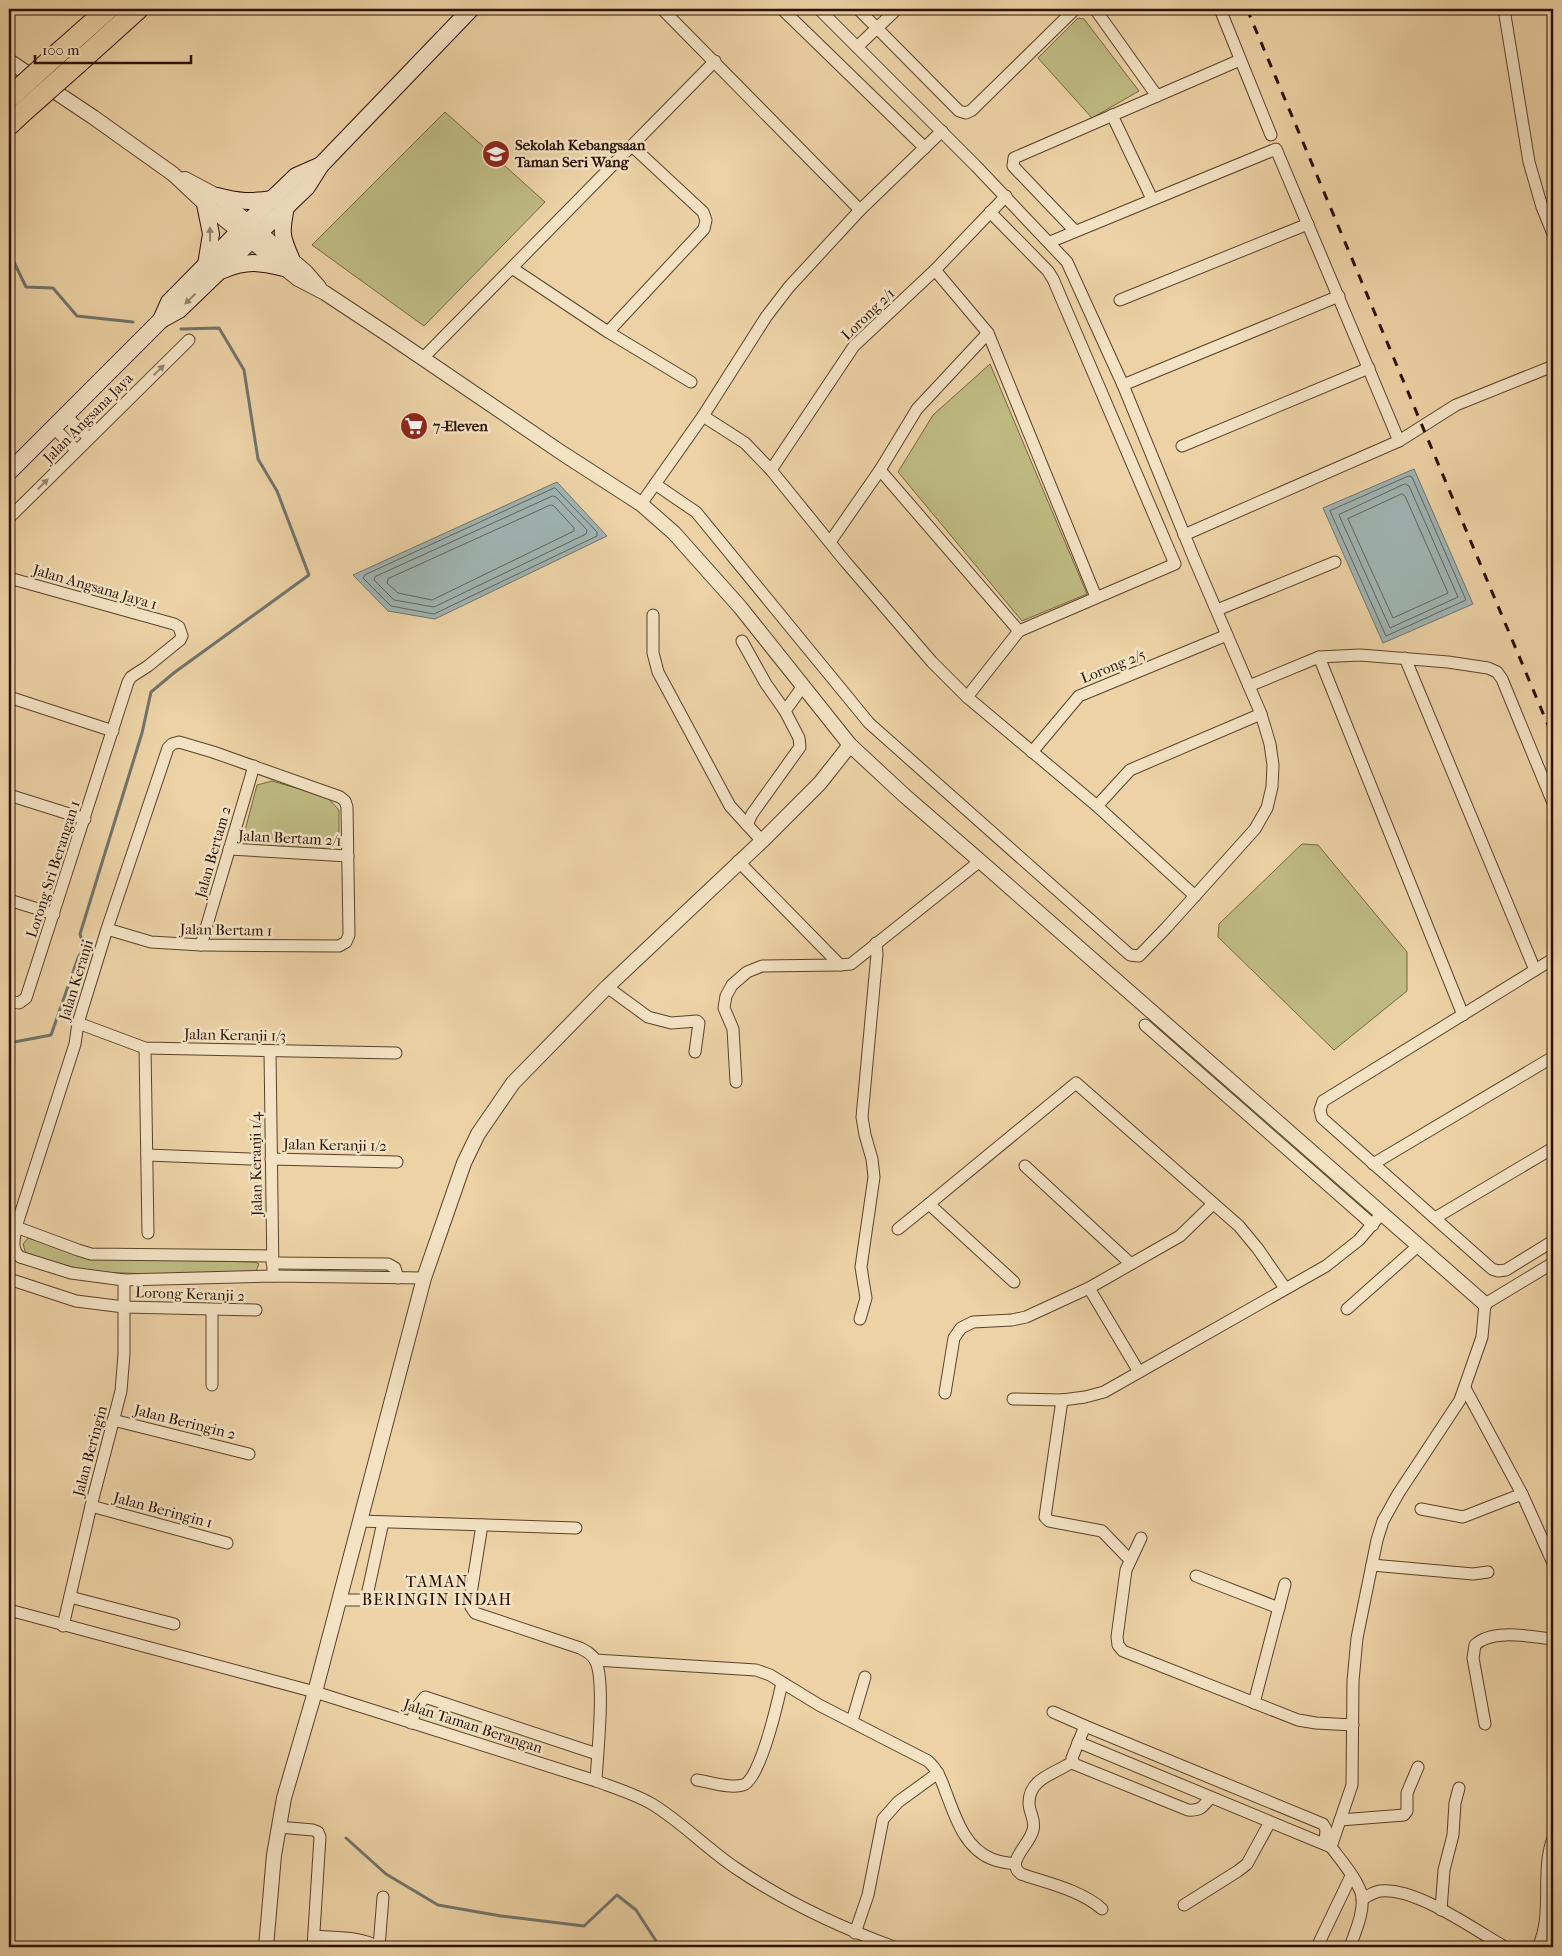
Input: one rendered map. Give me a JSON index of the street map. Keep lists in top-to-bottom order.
{
  "streets": {
    "street": [
      "Lorong 2/1",
      "Jalan Angsana Jaya",
      "Jalan Angsana Jaya 1",
      "Lorong 2/5",
      "Jalan Bertam 2/1",
      "Jalan Bertam 2",
      "Lorong Sri Berangan 1",
      "Jalan Bertam 1",
      "Jalan Keranji",
      "Jalan Keranji 1/3",
      "Jalan Keranji 1/2",
      "Jalan Keranji 1/4",
      "Lorong Keranji 2",
      "Jalan Beringin 2",
      "Jalan Beringin",
      "Jalan Beringin 1",
      "Jalan Taman Berangan"
    ]
  },
  "crossings": [
    ["Jalan Angsana Jaya 1", "Lorong Sri Berangan 1"],
    ["Jalan Bertam 2/1", "Jalan Bertam 2"],
    ["Jalan Bertam 2/1", "Jalan Bertam 1"],
    ["Jalan Bertam 2", "Jalan Bertam 1"],
    ["Jalan Bertam 2", "Jalan Keranji"],
    ["Jalan Bertam 1", "Jalan Keranji"],
    ["Jalan Keranji", "Jalan Keranji 1/3"],
    ["Jalan Keranji", "Jalan Beringin"],
    ["Jalan Keranji 1/3", "Jalan Keranji 1/4"],
    ["Jalan Keranji 1/2", "Jalan Keranji 1/4"],
    ["Lorong Keranji 2", "Jalan Beringin"],
    ["Jalan Beringin 2", "Jalan Beringin"],
    ["Jalan Beringin", "Jalan Beringin 1"],
    ["Jalan Beringin", "Jalan Taman Berangan"]
  ],
  "one_way": ["Jalan Angsana Jaya"],
  "districts": ["TAMAN BERINGIN INDAH"],
  "places": {
    "school or university": ["Sekolah Kebangsaan Taman Seri Wang"],
    "supermarket": ["7-Eleven"]
  },
  "scale_bar": "100 m"
}
